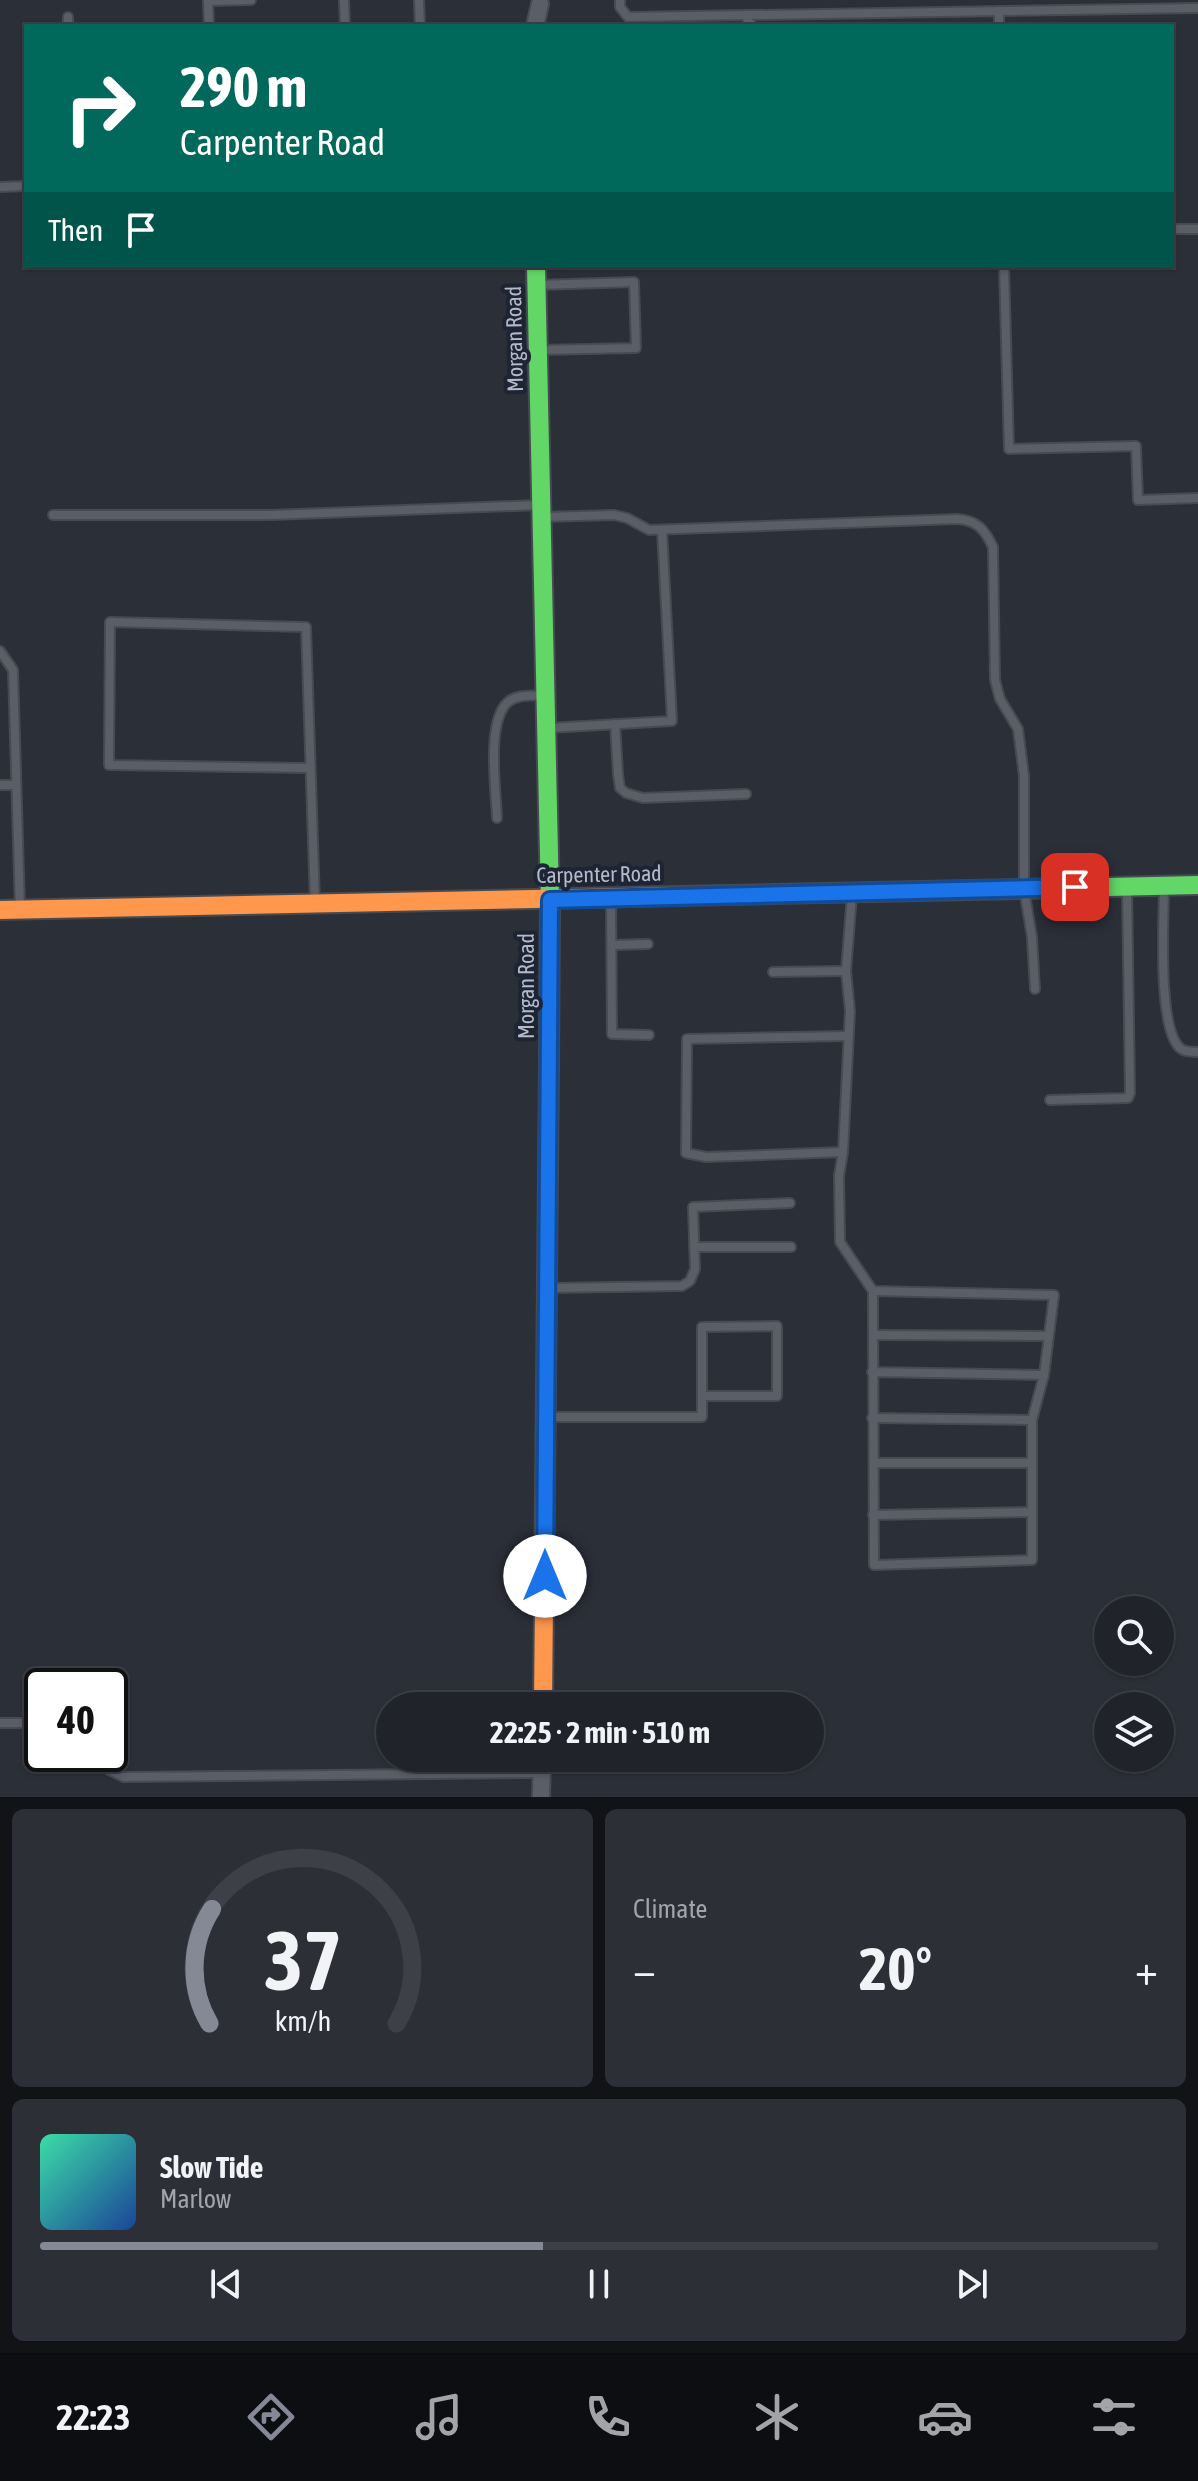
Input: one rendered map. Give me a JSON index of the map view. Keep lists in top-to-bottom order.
{
  "streets": {
    "street": ["Morgan Road", "Carpenter Road"]
  },
  "crossings": [
    ["Morgan Road", "Carpenter Road"]
  ],
  "page": {
    "turn": ["290 m", "Carpenter Road"],
    "then": "Then",
    "limit": "40",
    "trip": "22:25 · 2 min · 510 m",
    "tile": "Climate",
    "heat": ["−", "20°", "+"],
    "song": ["Slow Tide", "Marlow"],
    "tabs": "22:23",
    "gauge": ["37", "km/h"]
  }
}
